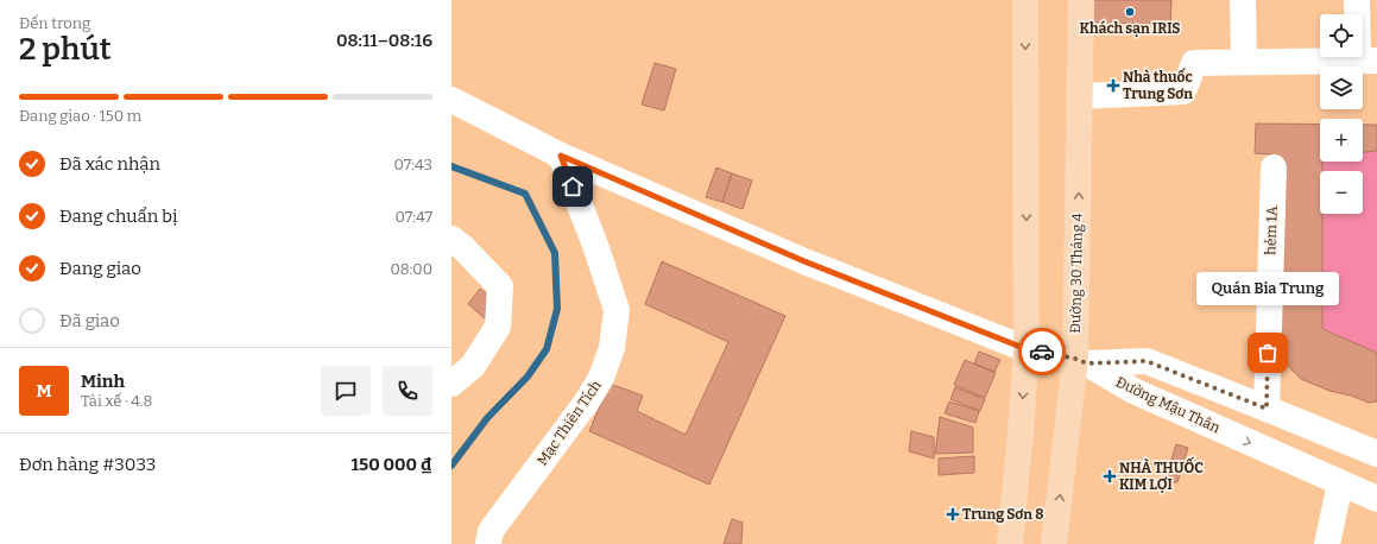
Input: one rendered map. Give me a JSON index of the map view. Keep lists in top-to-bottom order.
{
  "streets": {
    "main road": ["Đường 30 Tháng 4"],
    "street": ["hẻm 1A", "Đường Mậu Thân", "Mạc Thiên Tích"]
  },
  "crossings": [
    ["hẻm 1A", "Đường Mậu Thân"],
    ["Đường 30 Tháng 4", "Đường Mậu Thân"]
  ],
  "places": {
    "other": ["Khách sạn IRIS", "Quán Bia Trung"],
    "health": ["Nhà thuốc Trung Sơn", "NHÀ THUỐC KIM LỢI", "Trung Sơn 8"]
  },
  "page": {
    "heading": ["2 phút", "Đến trong", "08:11–08:16"],
    "panel": [
      "Minh",
      "Tài xế · 4.8",
      "Đơn hàng #3033",
      "150 000 ₫"
    ],
    "map_buttons": ["+", "−"],
    "bar": "Đang giao · 150 m",
    "list": [
      ["Đã xác nhận", "07:43"],
      ["Đang chuẩn bị", "07:47"],
      ["Đang giao", "08:00"],
      "Đã giao"
    ],
    "bubble": "Quán Bia Trung",
    "round": "M"
  }
}
